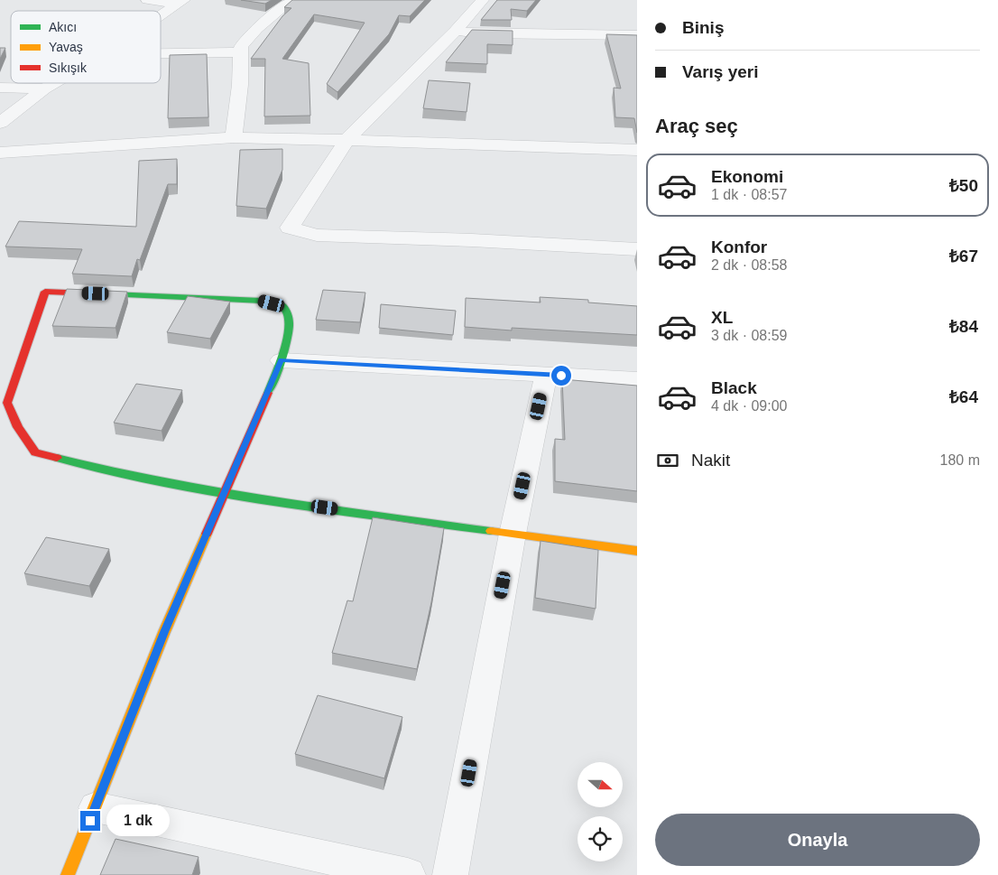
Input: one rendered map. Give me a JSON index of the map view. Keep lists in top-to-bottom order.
{
  "legend": ["Akıcı", "Yavaş", "Sıkışık"],
  "north": "right",
  "page": {
    "banner": ["Biniş", "Varış yeri"],
    "heading": "Araç seç",
    "list": [
      {
        "name": "Ekonomi",
        "note": "1 dk · 08:57",
        "value": "₺50"
      },
      {
        "name": "Konfor",
        "note": "2 dk · 08:58",
        "value": "₺67"
      },
      {
        "name": "XL",
        "note": "3 dk · 08:59",
        "value": "₺84"
      },
      {
        "name": "Black",
        "note": "4 dk · 09:00",
        "value": "₺64"
      }
    ],
    "pay": ["Nakit", "180 m"],
    "bubble": "1 dk",
    "buttons": "Onayla"
  }
}
